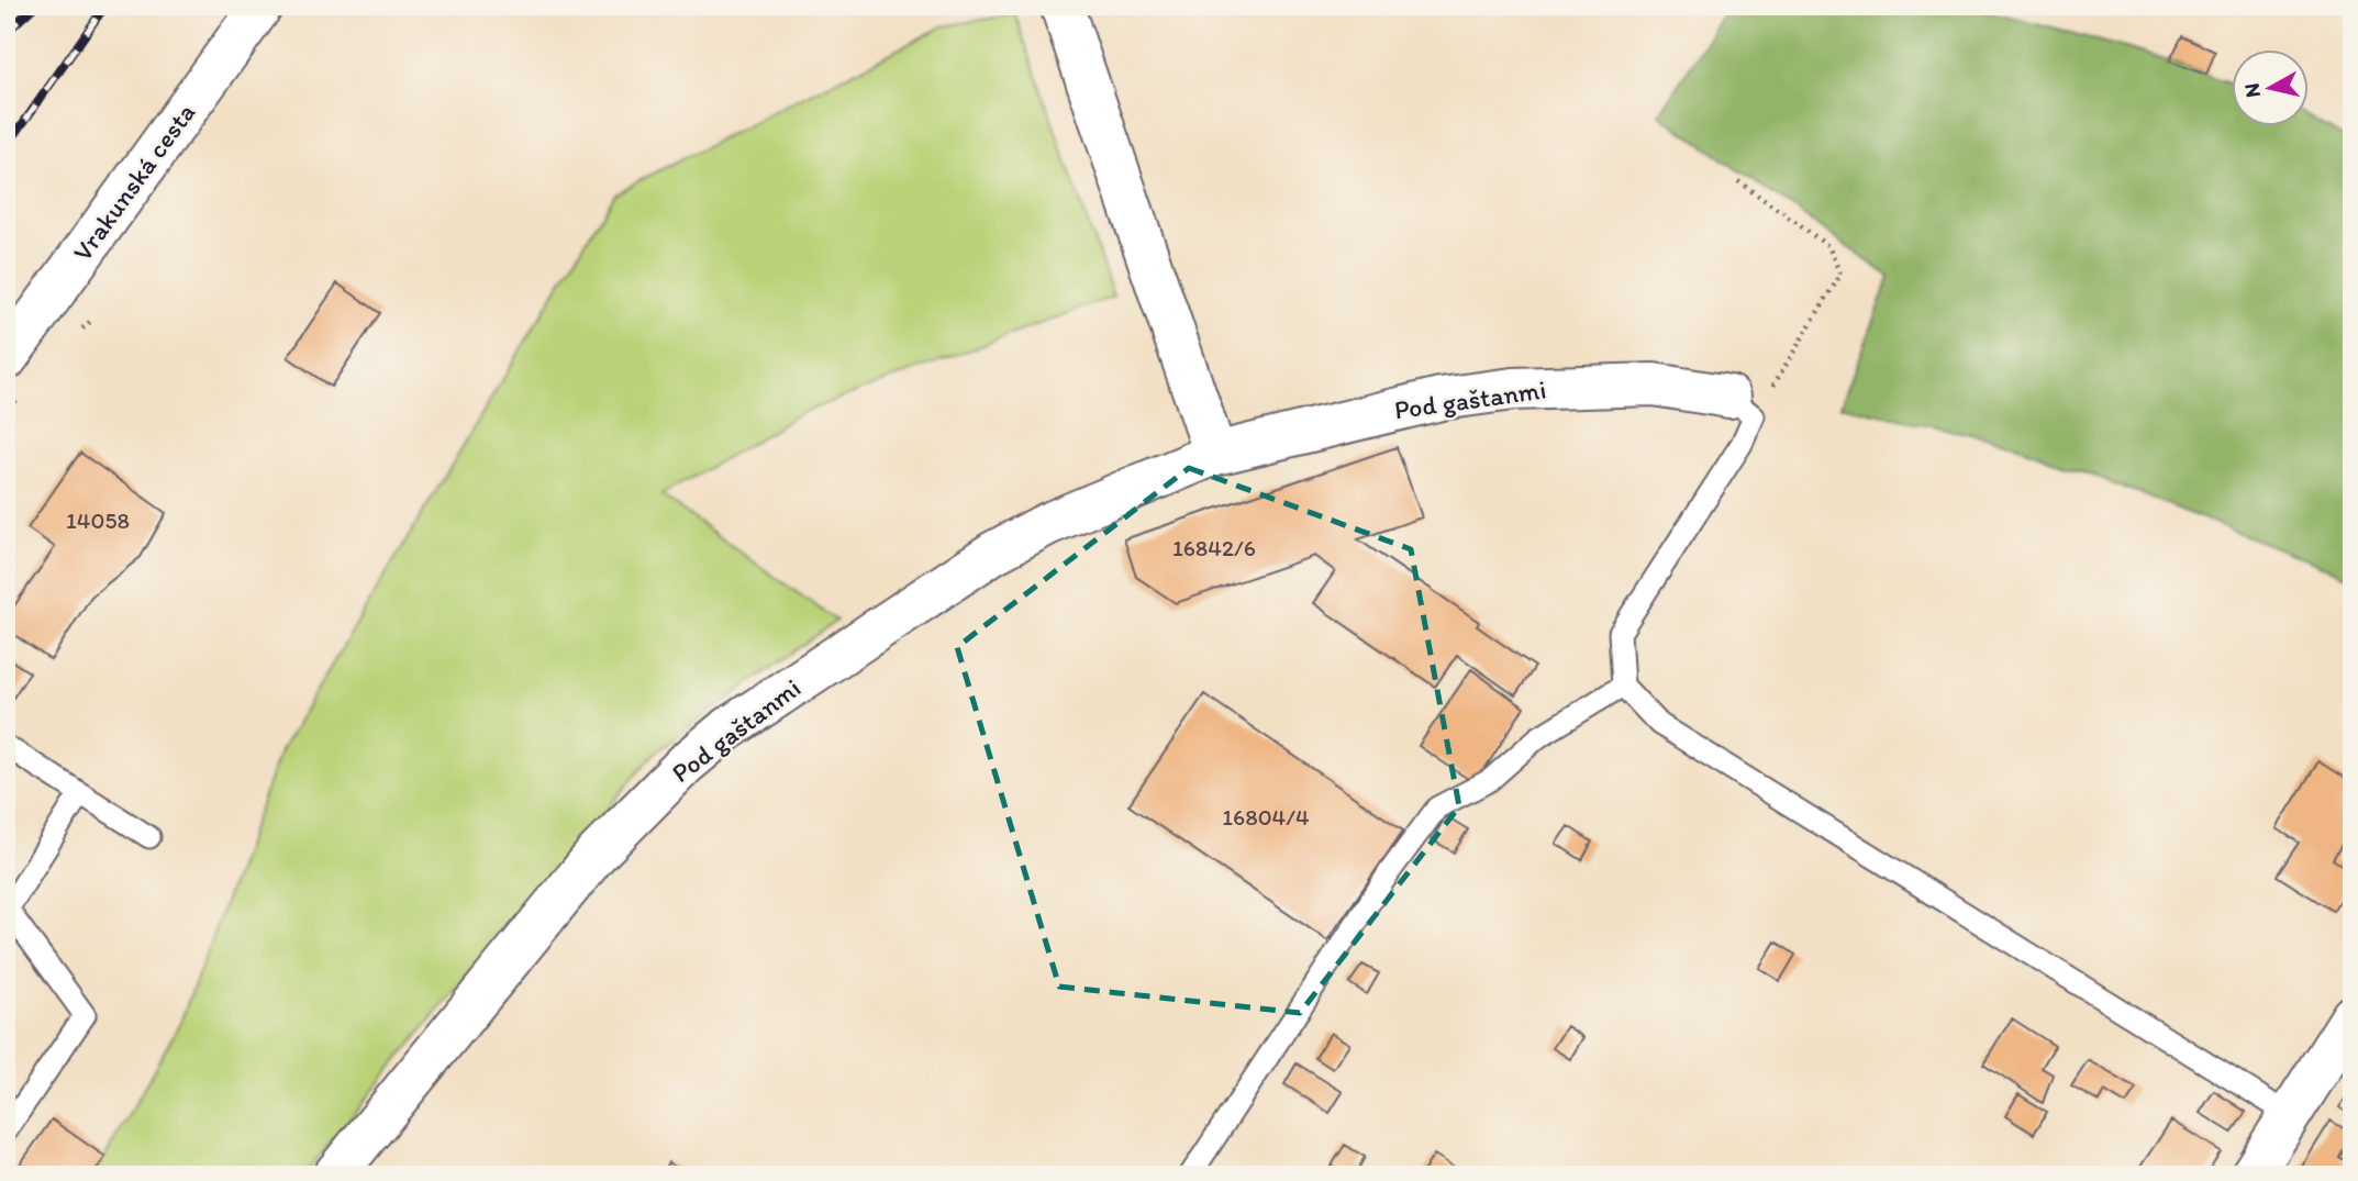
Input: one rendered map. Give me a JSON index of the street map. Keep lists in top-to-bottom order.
{
  "streets": {
    "street": ["Vrakunská cesta", "Pod gaštanmi"]
  },
  "house_numbers": ["14058", "16842/6", "16804/4"],
  "north": "left"
}
